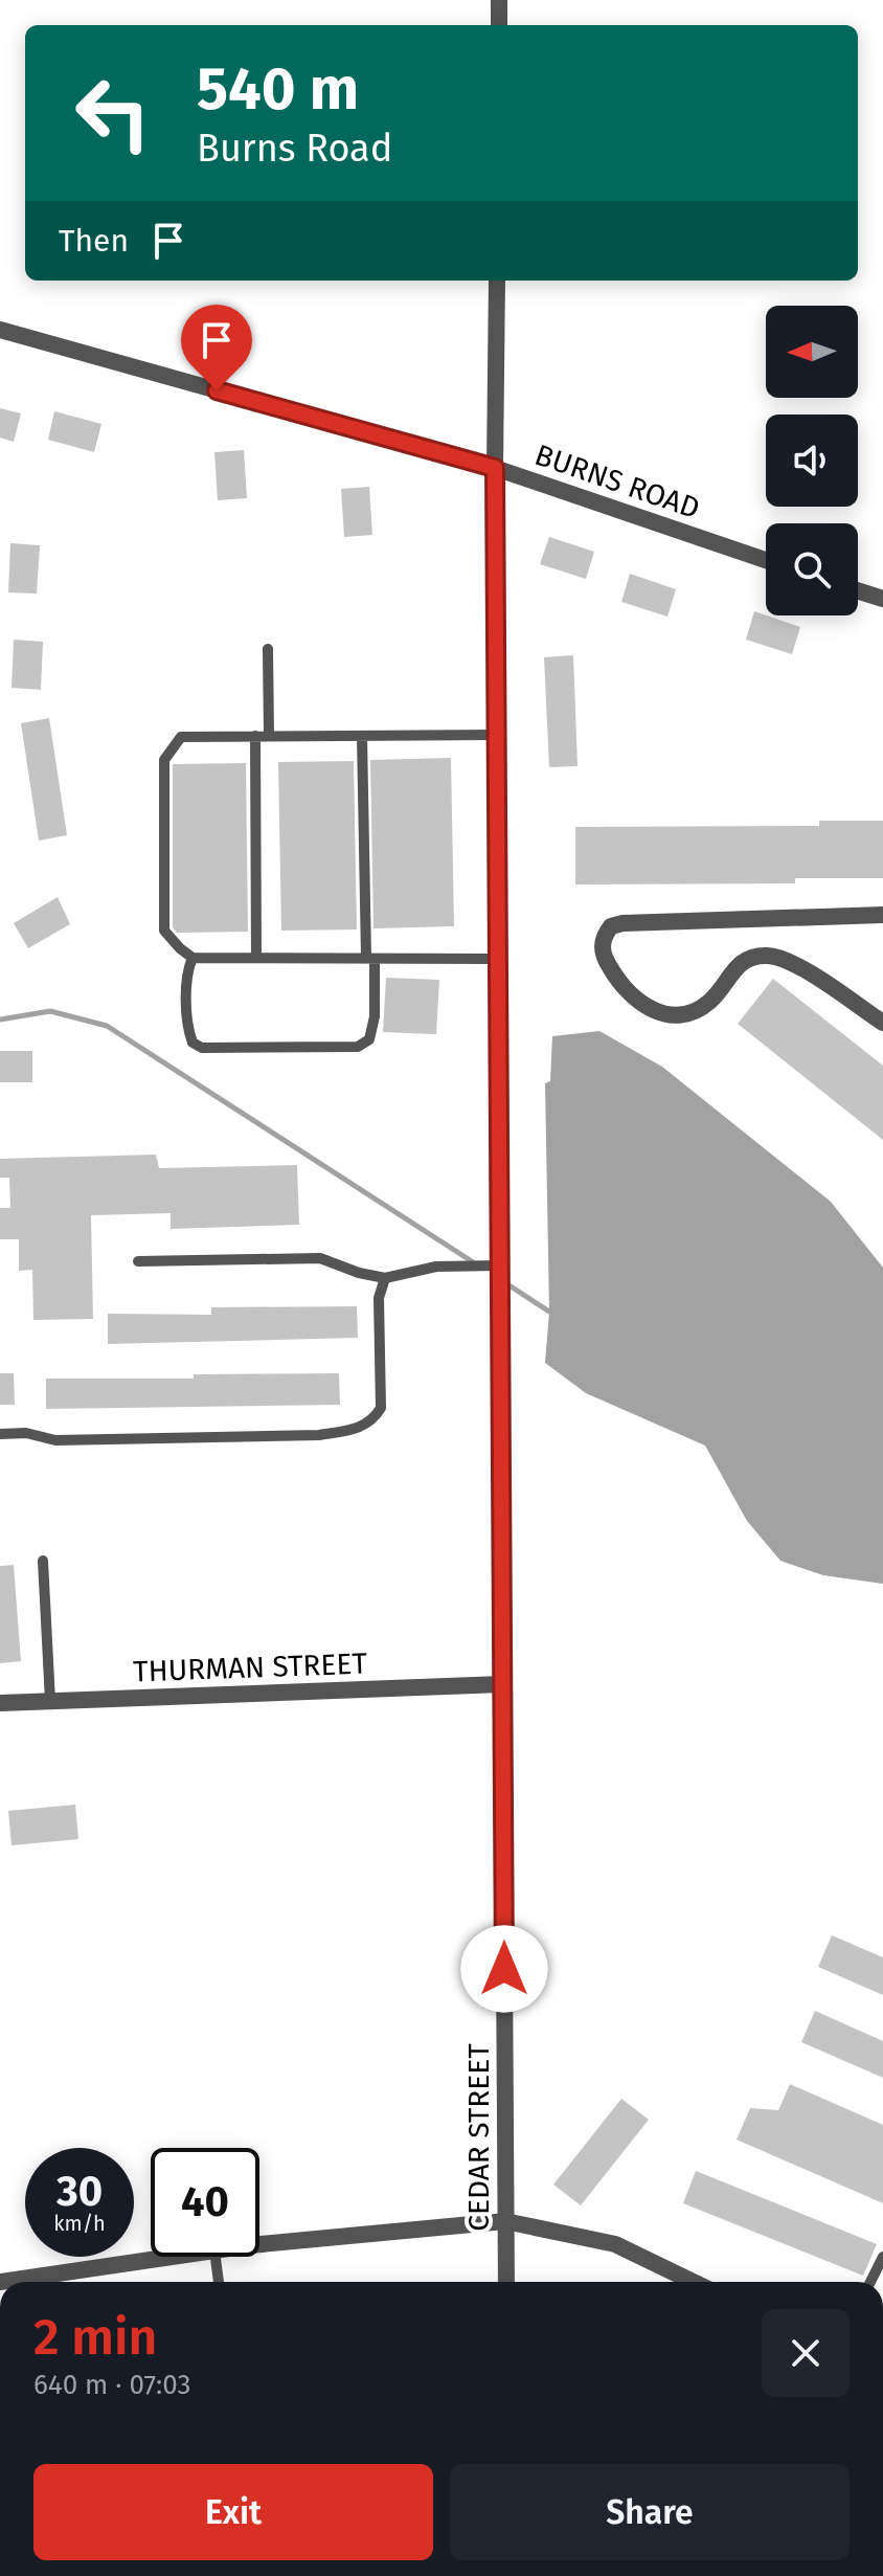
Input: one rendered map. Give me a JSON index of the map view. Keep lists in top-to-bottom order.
{
  "streets": {
    "street": ["BURNS ROAD", "THURMAN STREET", "CEDAR STREET"]
  },
  "crossings": [
    ["BURNS ROAD", "CEDAR STREET"],
    ["THURMAN STREET", "CEDAR STREET"]
  ],
  "north": "left",
  "page": {
    "turn": ["540 m", "Burns Road"],
    "then": "Then",
    "speed": "30 km/h",
    "limit": "40",
    "heading": ["2 min", "640 m · 07:03"],
    "buttons": ["Exit", "Share"]
  }
}
